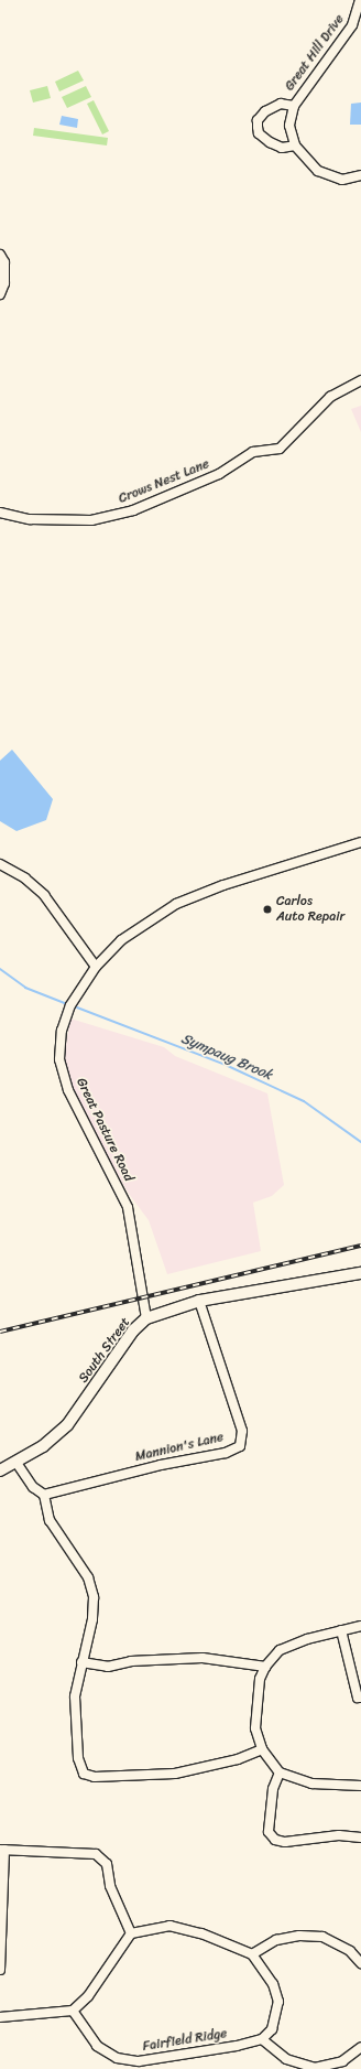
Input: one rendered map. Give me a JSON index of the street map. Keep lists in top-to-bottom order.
{
  "streets": {
    "main road": ["South Street"],
    "street": [
      "Great Hill Drive",
      "Crows Nest Lane",
      "Great Pasture Road",
      "Mannion's Lane",
      "Fairfield Ridge"
    ]
  },
  "crossings": [
    ["Great Pasture Road", "South Street"],
    ["South Street", "Mannion's Lane"]
  ],
  "water": ["Sympaug Brook"],
  "places": ["Carlos Auto Repair"]
}
